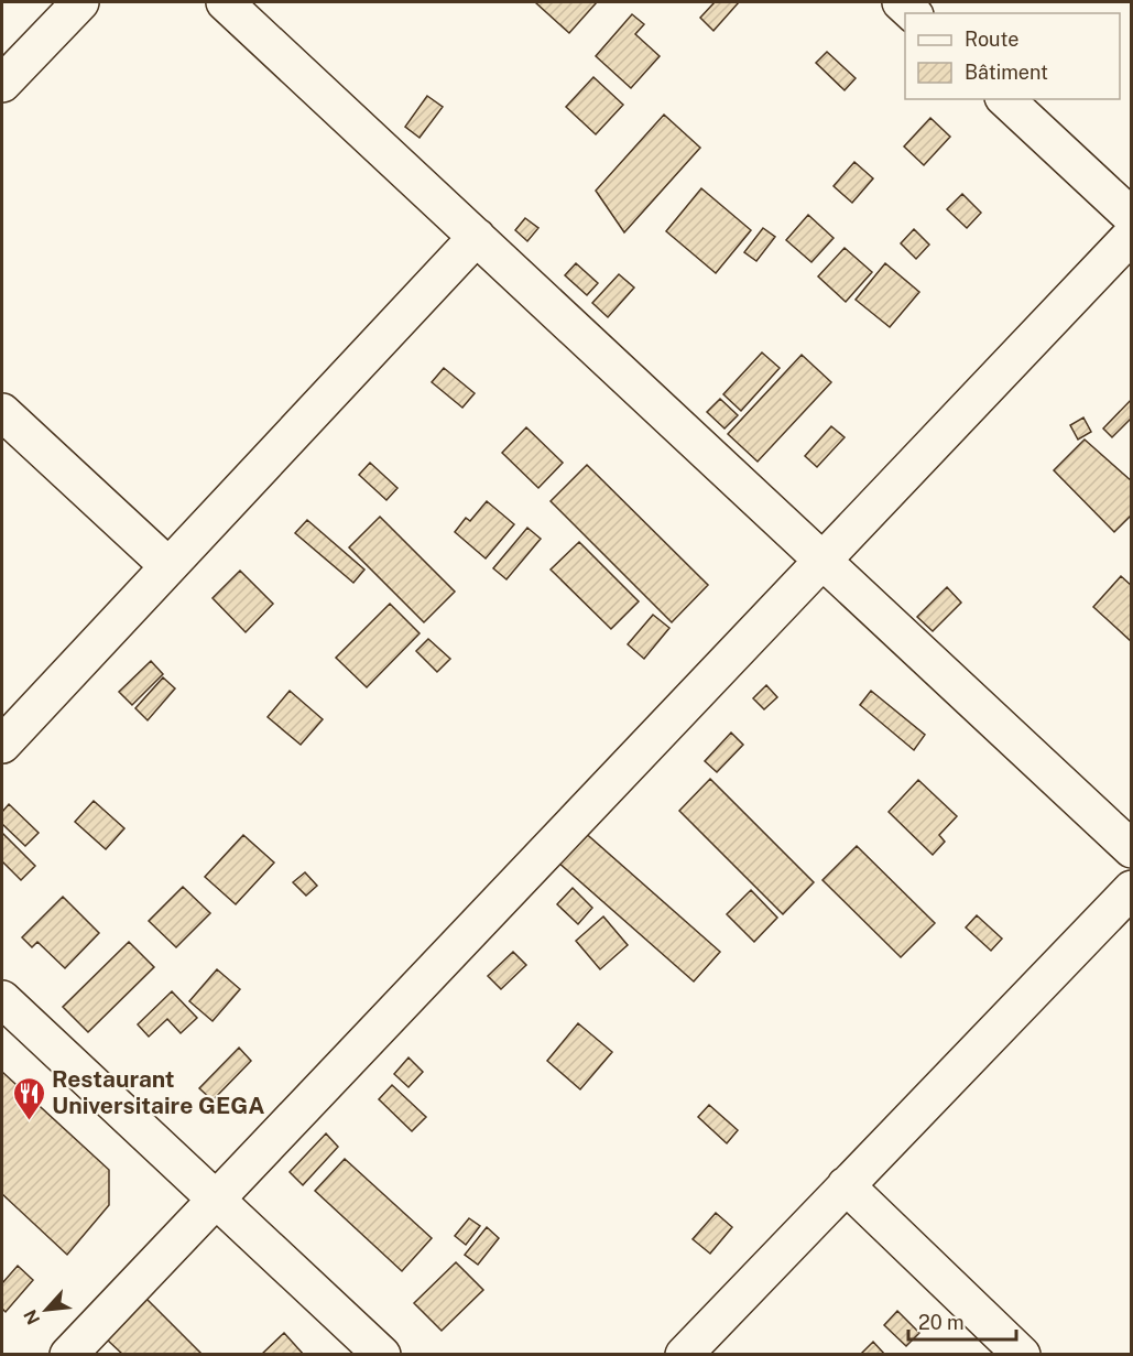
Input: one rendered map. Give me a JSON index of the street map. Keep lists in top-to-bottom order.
{
  "places": {
    "restaurant": ["Restaurant Universitaire GEGA"]
  },
  "legend": ["Route", "Bâtiment"],
  "scale_bar": "20 m",
  "north": "bottom left"
}
